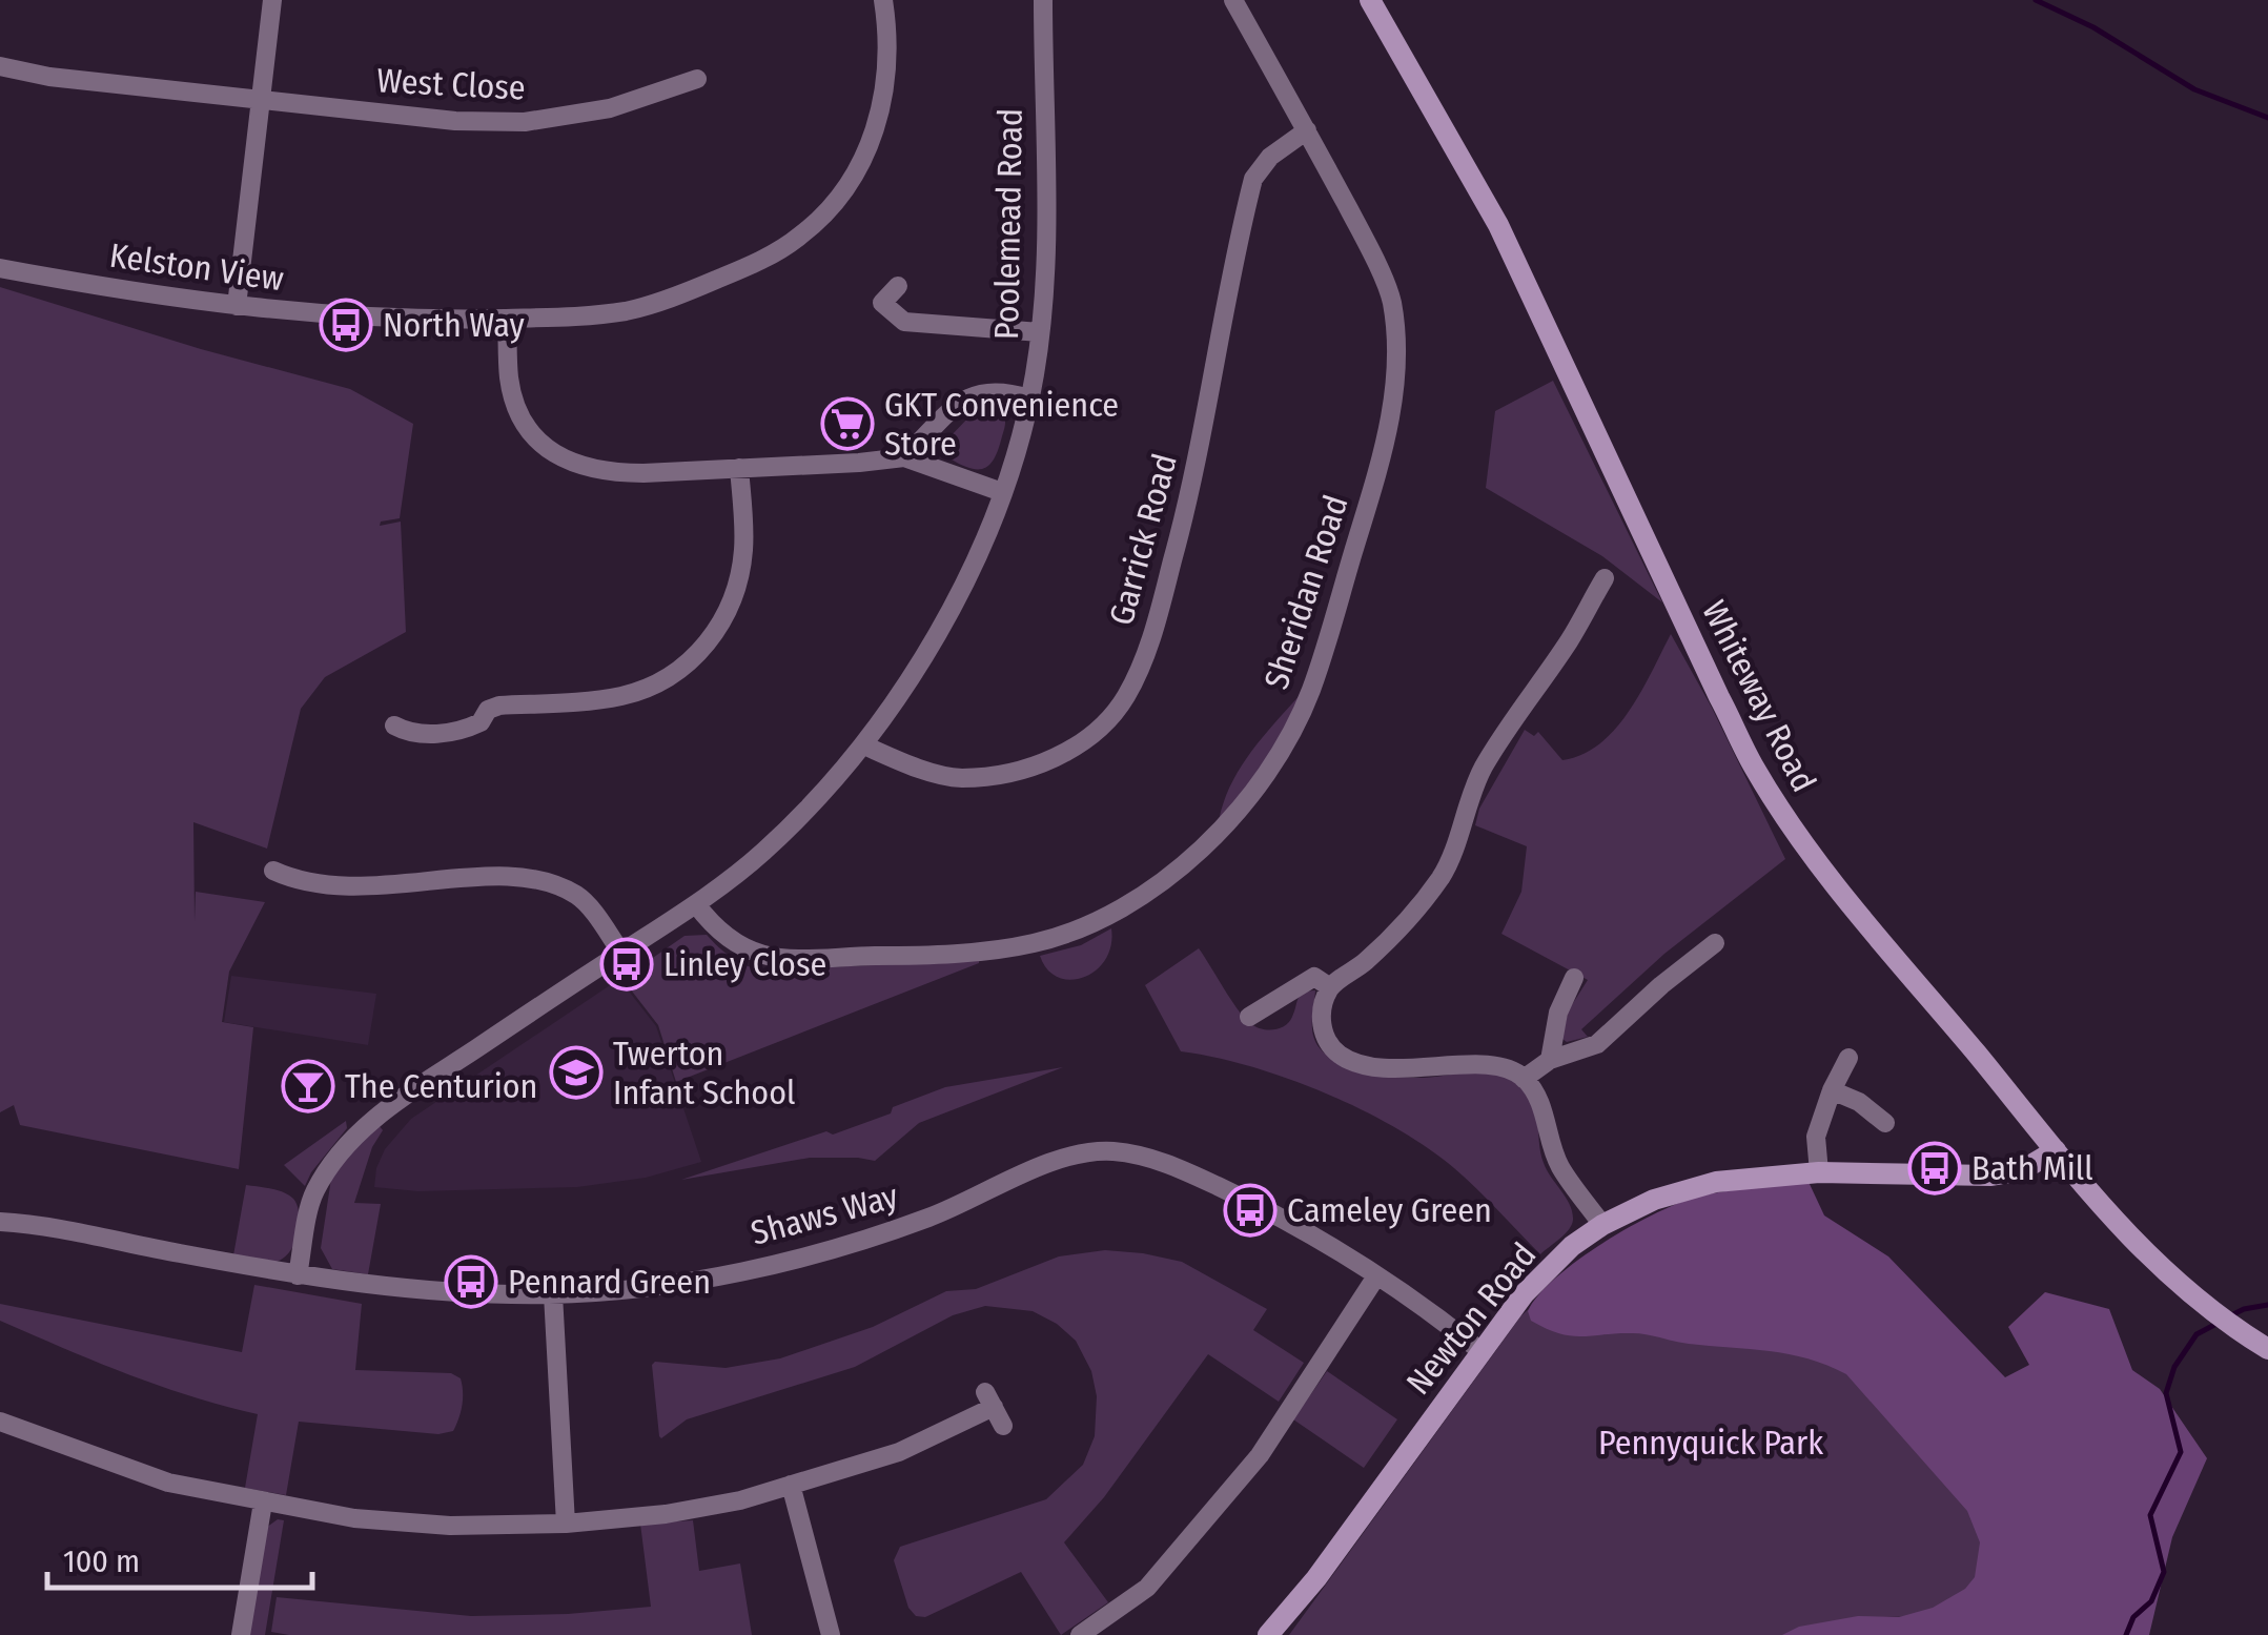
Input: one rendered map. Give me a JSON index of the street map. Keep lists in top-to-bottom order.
{
  "streets": {
    "street": [
      "West Close",
      "Poolemead Road",
      "Kelston View",
      "Garrick Road",
      "Sheridan Road",
      "Whiteway Road",
      "Shaws Way",
      "Newton Road"
    ]
  },
  "crossings": [
    ["Poolemead Road", "Garrick Road"],
    ["Poolemead Road", "Sheridan Road"],
    ["Poolemead Road", "Shaws Way"],
    ["Garrick Road", "Sheridan Road"],
    ["Whiteway Road", "Newton Road"],
    ["Shaws Way", "Newton Road"]
  ],
  "parks": ["Pennyquick Park"],
  "places": {
    "bus stop": [
      "North Way",
      "Linley Close",
      "Bath Mill",
      "Cameley Green",
      "Pennard Green"
    ],
    "supermarket": ["GKT Convenience Store"],
    "school or university": ["Twerton Infant School"],
    "bar": ["The Centurion"]
  },
  "scale_bar": "100 m"
}
